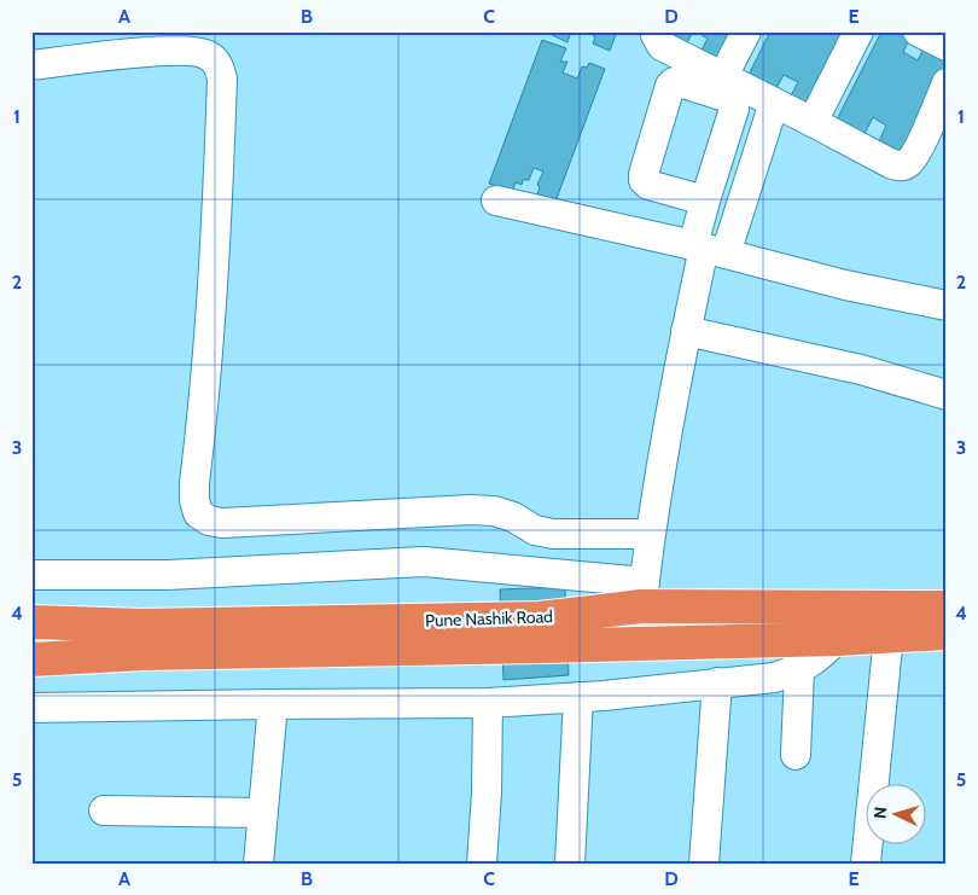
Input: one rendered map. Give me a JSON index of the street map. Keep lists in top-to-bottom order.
{
  "streets": {
    "highway": ["Pune Nashik Road"]
  },
  "north": "left",
  "grid": {
    "columns": [
      "A",
      "B",
      "C",
      "D",
      "E"
    ],
    "rows": [
      "1",
      "2",
      "3",
      "4",
      "5"
    ]
  }
}
